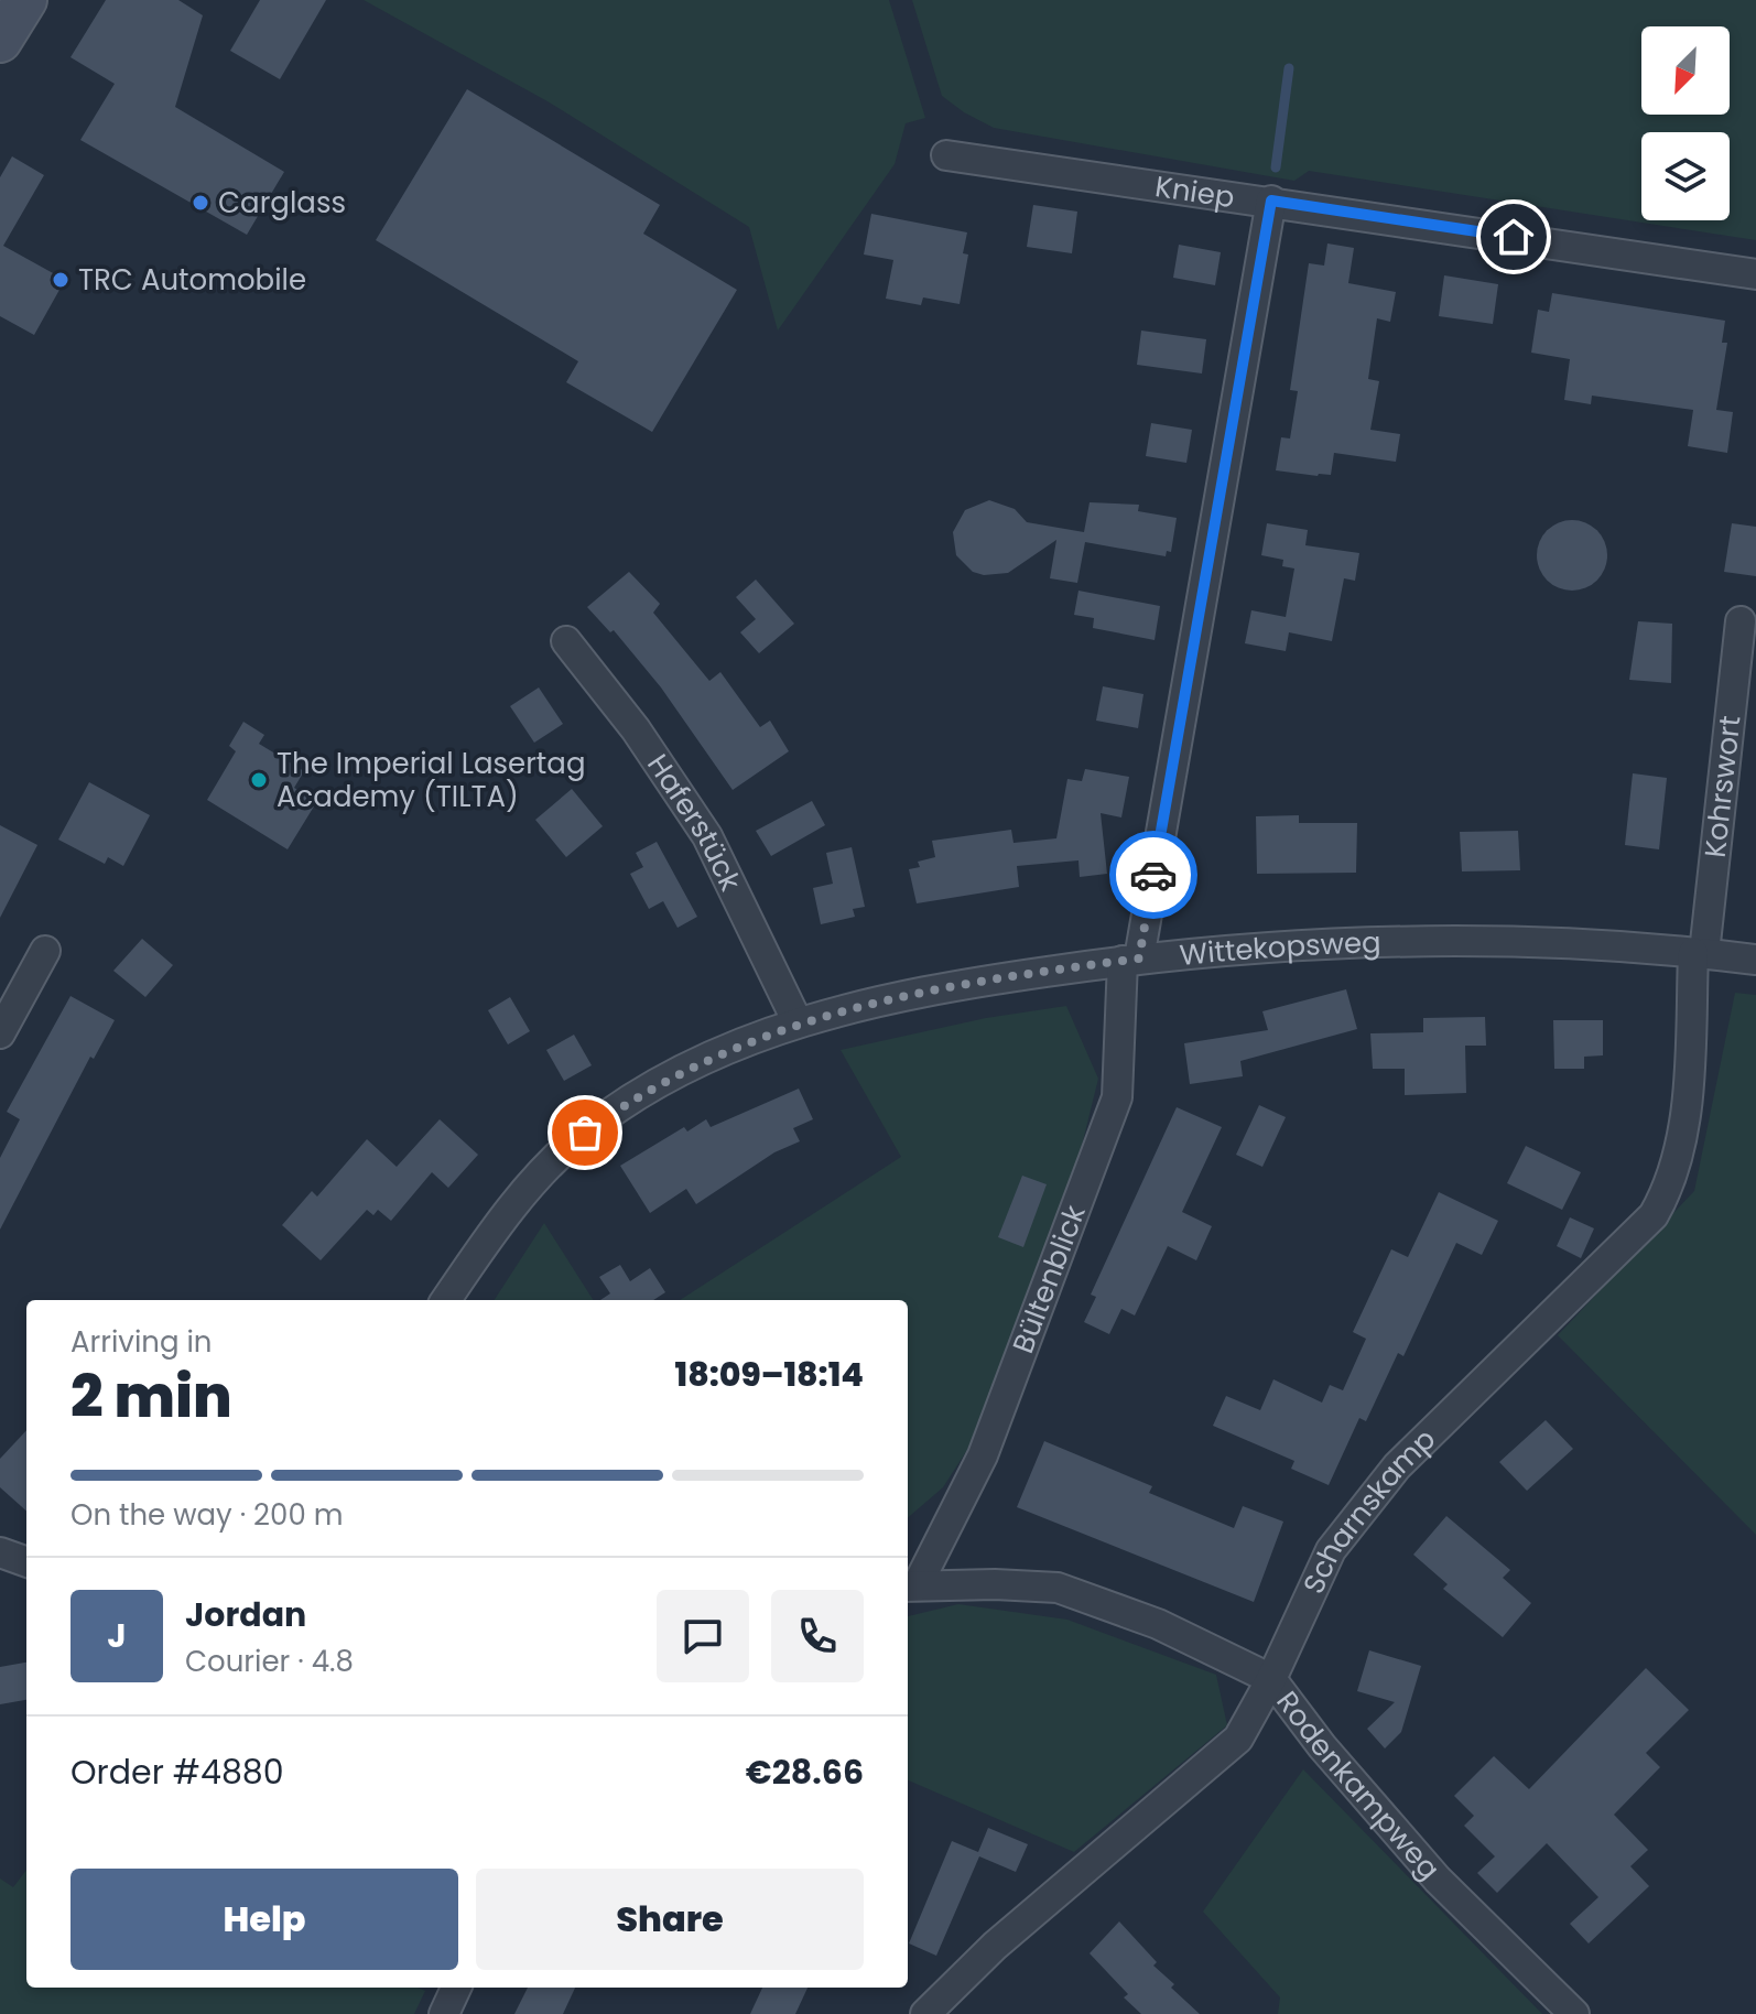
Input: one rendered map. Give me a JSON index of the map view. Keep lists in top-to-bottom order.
{
  "streets": {
    "street": [
      "Kniep",
      "Kohrswort",
      "Haferstück",
      "Wittekopsweg",
      "Bültenblick",
      "Scharnskamp",
      "Rodenkampweg"
    ]
  },
  "crossings": [
    ["Kniep", "Bültenblick"],
    ["Kohrswort", "Wittekopsweg"],
    ["Kohrswort", "Scharnskamp"],
    ["Haferstück", "Wittekopsweg"],
    ["Wittekopsweg", "Bültenblick"],
    ["Wittekopsweg", "Scharnskamp"],
    ["Bültenblick", "Rodenkampweg"],
    ["Scharnskamp", "Rodenkampweg"]
  ],
  "places": ["Carglass", "TRC Automobile", "The Imperial Lasertag Academy (TILTA)"],
  "north": "bottom left",
  "page": {
    "heading": ["2 min", "Arriving in", "18:09–18:14"],
    "panel": [
      "Jordan",
      "Courier · 4.8",
      "Order #4880",
      "€28.66"
    ],
    "bar": "On the way · 200 m",
    "round": "J",
    "buttons": ["Help", "Share"]
  }
}
